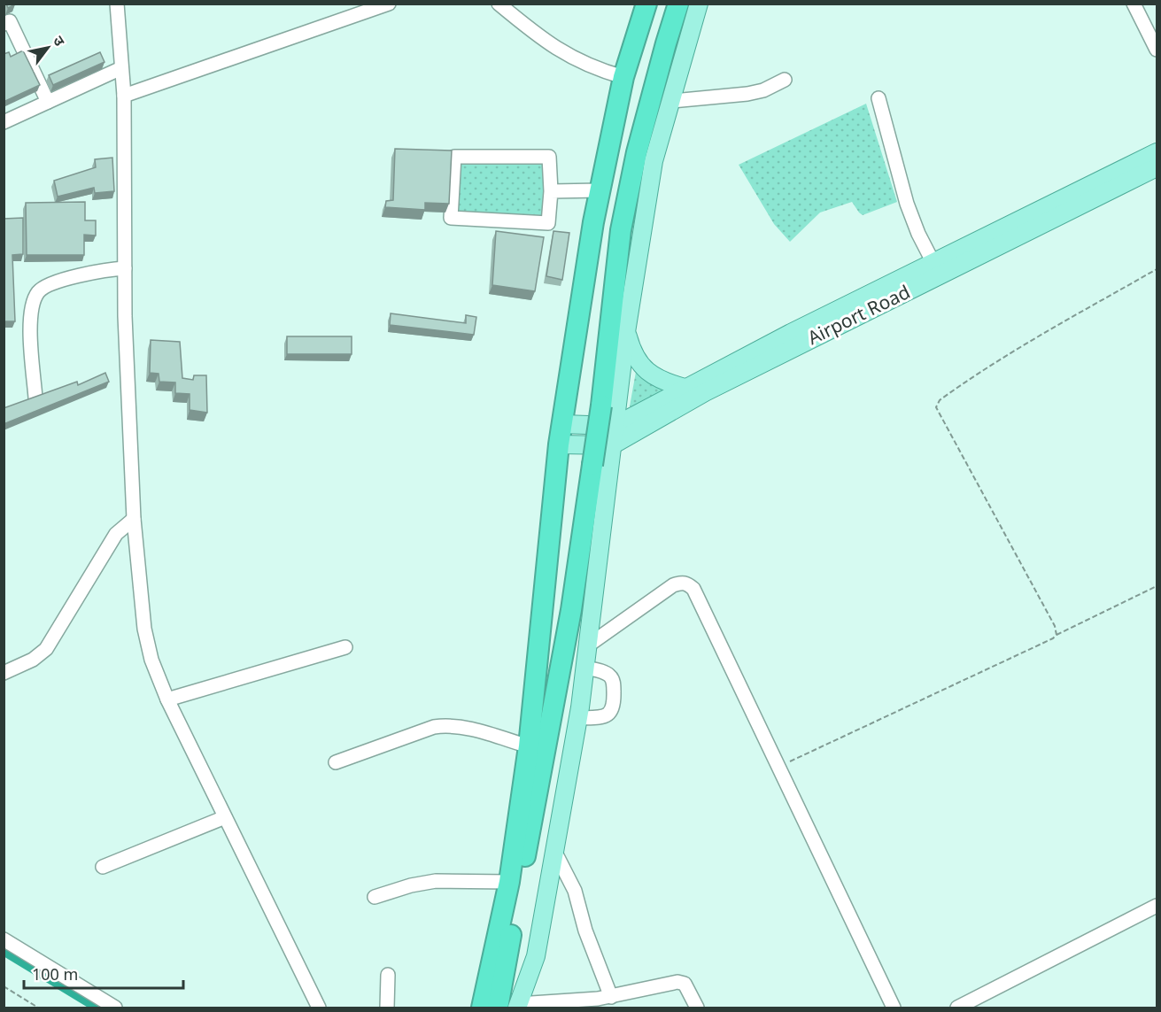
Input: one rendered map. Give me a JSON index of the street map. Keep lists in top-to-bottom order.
{
  "streets": {
    "main road": ["Airport Road"]
  },
  "scale_bar": "100 m",
  "north": "top right"
}
